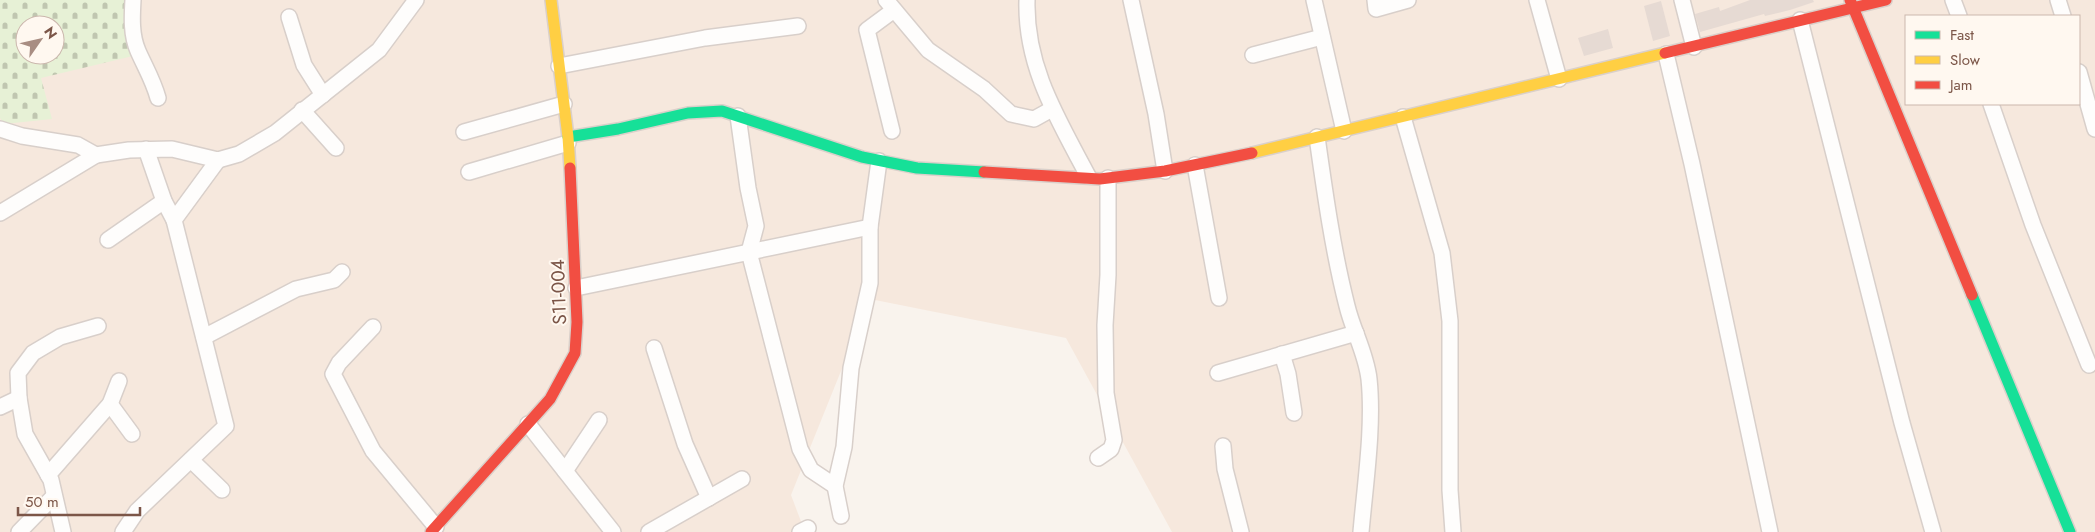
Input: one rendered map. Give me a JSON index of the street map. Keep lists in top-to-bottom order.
{
  "streets": {
    "street": ["S11-004"]
  },
  "legend": ["Fast", "Slow", "Jam"],
  "scale_bar": "50 m",
  "north": "top right"
}
